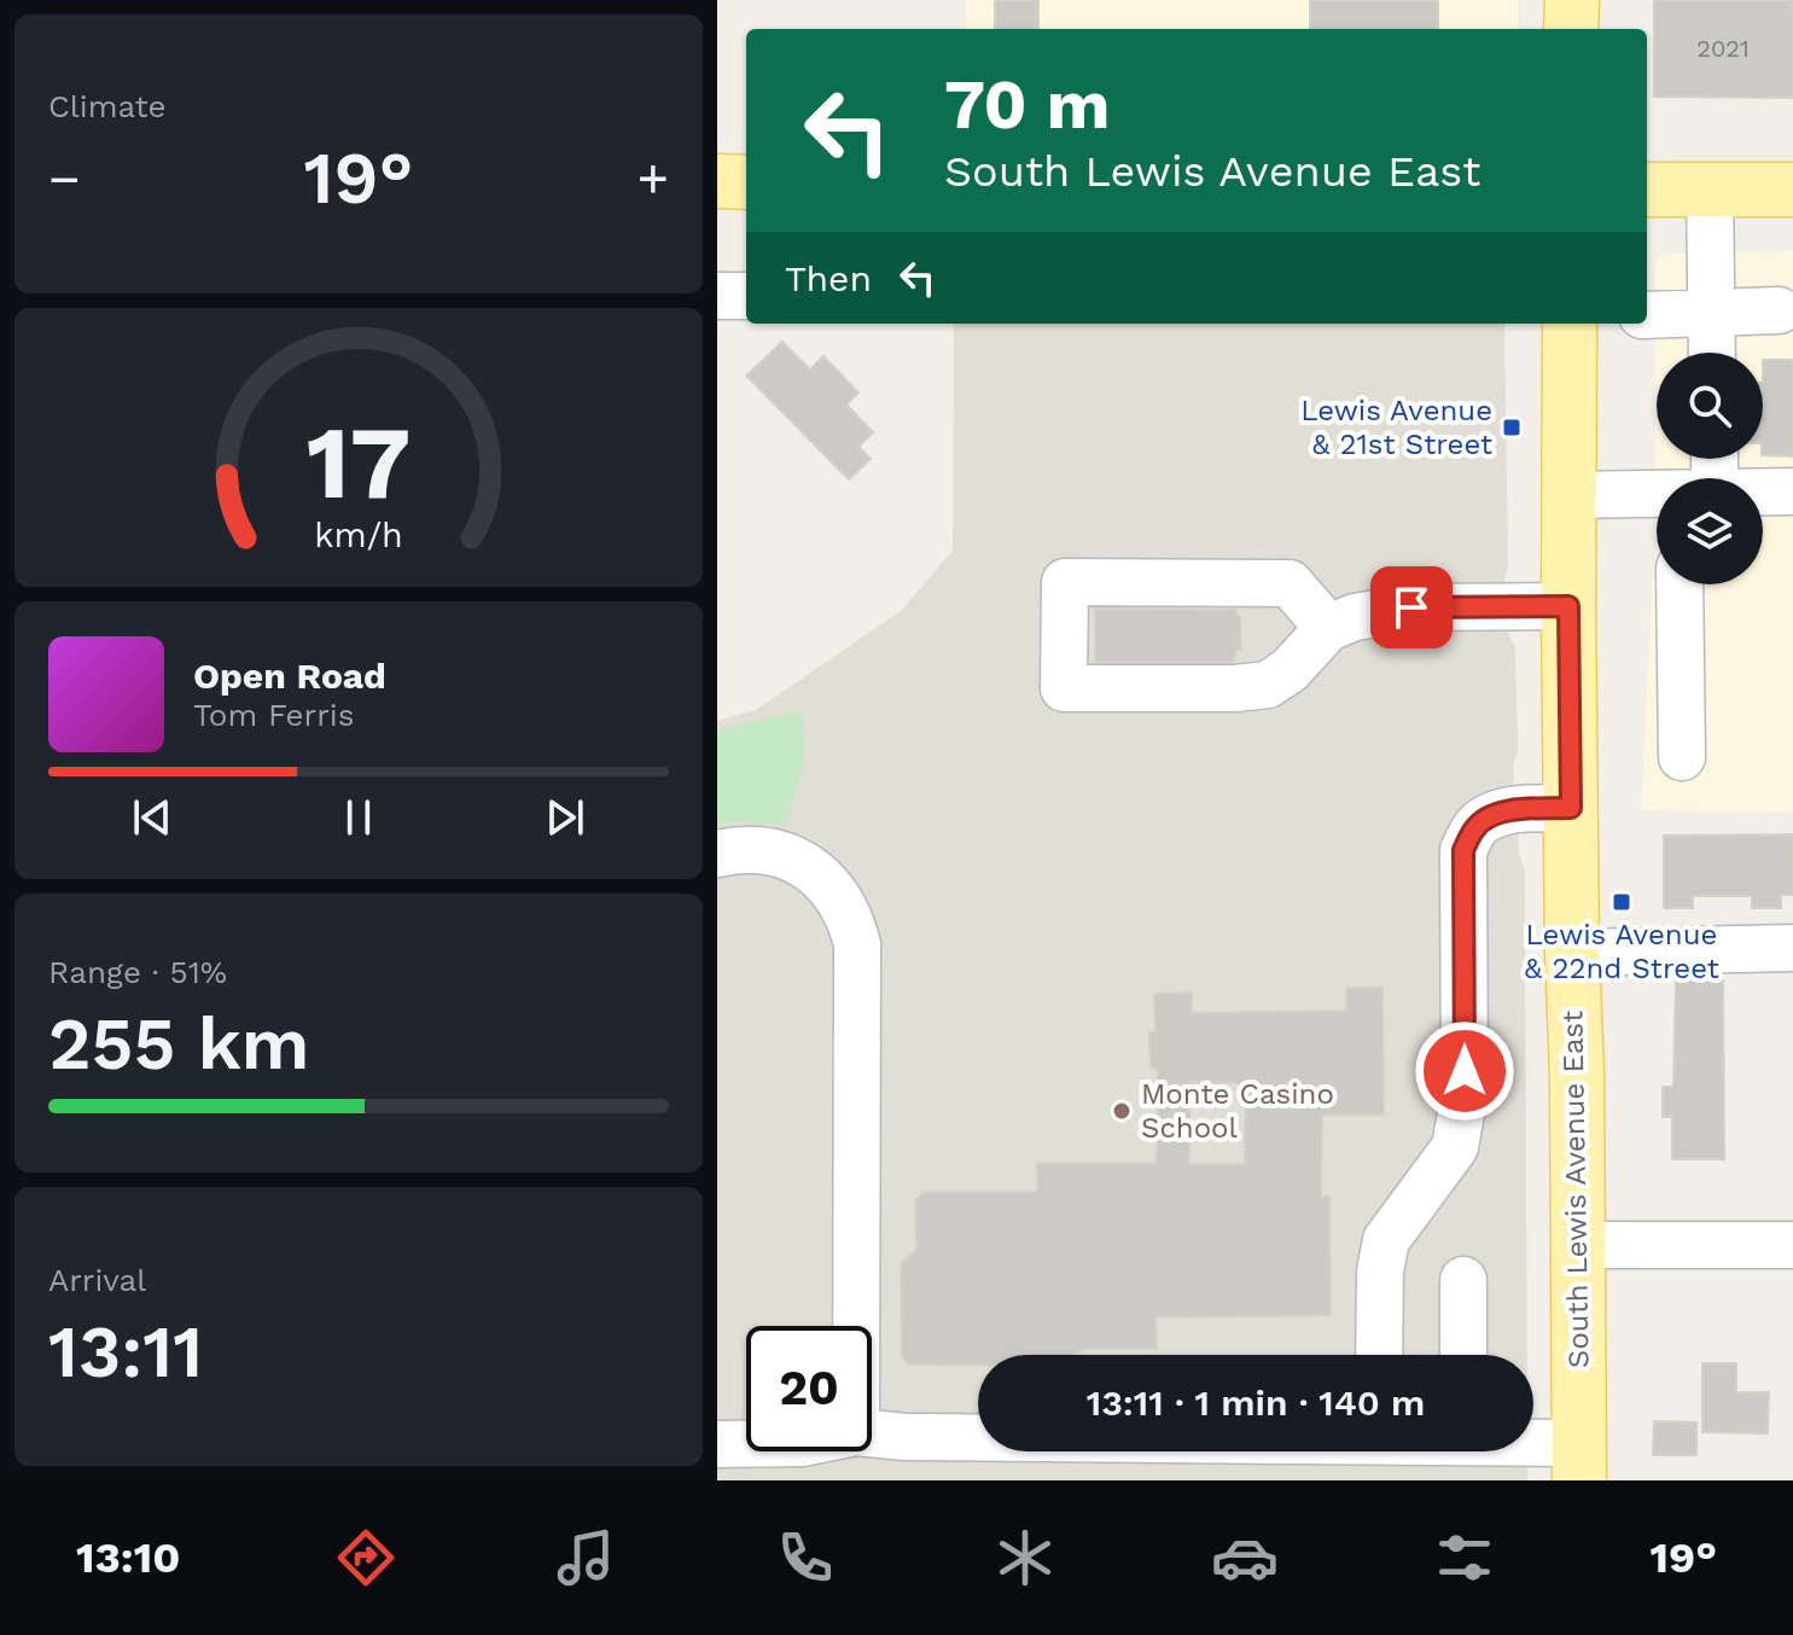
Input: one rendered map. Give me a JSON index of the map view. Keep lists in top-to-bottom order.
{
  "streets": {
    "main road": ["South Lewis Avenue East"]
  },
  "places": {
    "transit": ["Lewis Avenue & 21st Street", "Lewis Avenue & 22nd Street"],
    "other": ["Monte Casino School"]
  },
  "house_numbers": ["2021"],
  "page": {
    "tile": [
      "Climate",
      ["Range · 51%", "255 km"],
      ["Arrival", "13:11"]
    ],
    "turn": ["70 m", "South Lewis Avenue East"],
    "heat": ["−", "19°", "+"],
    "then": "Then",
    "song": ["Open Road", "Tom Ferris"],
    "limit": "20",
    "trip": "13:11 · 1 min · 140 m",
    "tabs": ["13:10", "19°"],
    "gauge": ["17", "km/h"]
  }
}
